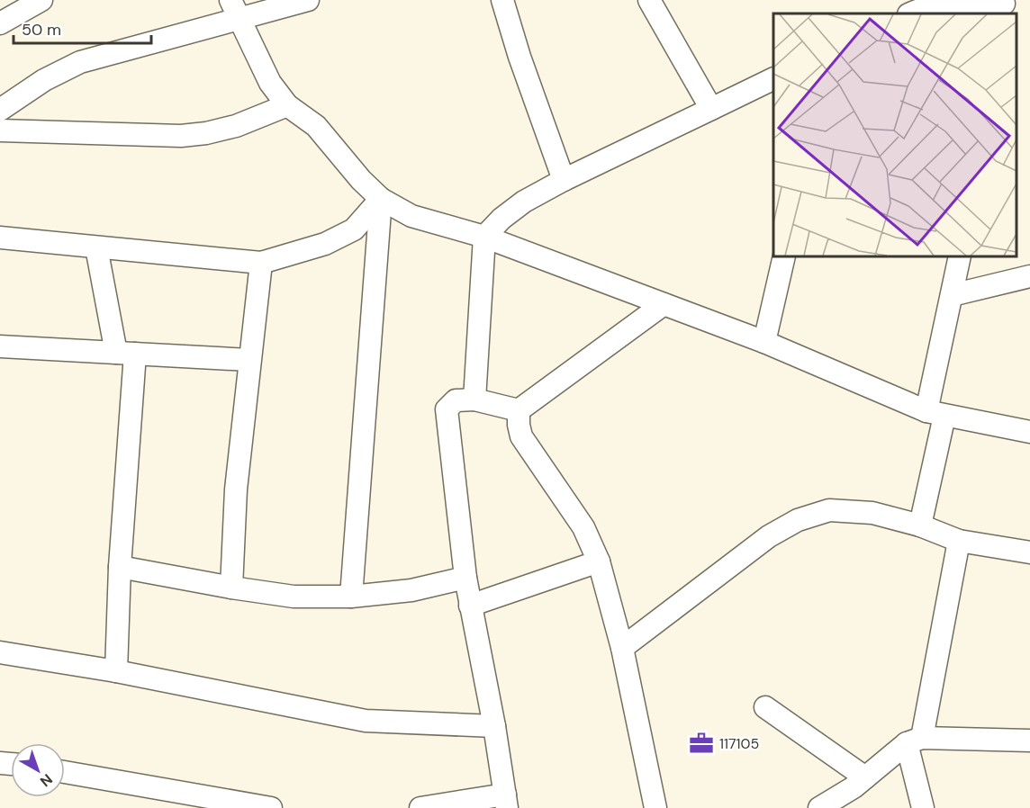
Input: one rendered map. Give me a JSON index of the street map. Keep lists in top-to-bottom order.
{
  "places": {
    "office": ["117105"]
  },
  "scale_bar": "50 m",
  "north": "bottom right"
}
